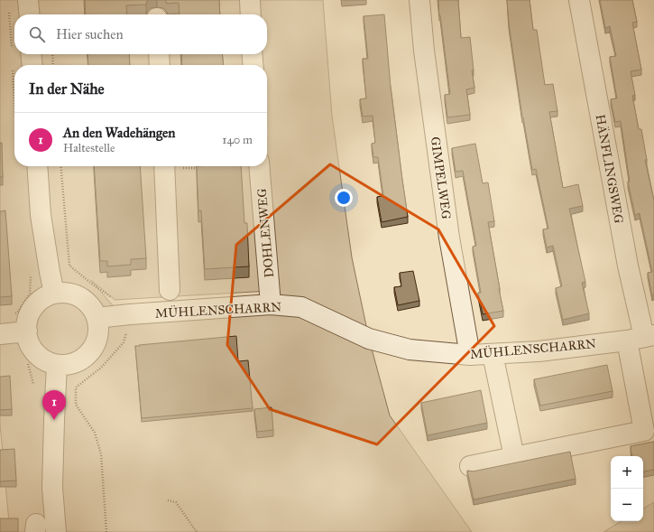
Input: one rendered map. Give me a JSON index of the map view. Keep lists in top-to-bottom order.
{
  "streets": {
    "street": [
      "HÄNFLINGSWEG",
      "GIMPELWEG",
      "DOHLENWEG",
      "MÜHLENSCHARRN"
    ]
  },
  "crossings": [
    ["HÄNFLINGSWEG", "MÜHLENSCHARRN"],
    ["GIMPELWEG", "MÜHLENSCHARRN"],
    ["DOHLENWEG", "MÜHLENSCHARRN"]
  ],
  "page": {
    "search": "Hier suchen",
    "heading": "In der Nähe",
    "list": [
      {
        "mark": "1",
        "name": "An den Wadehängen",
        "note": "Haltestelle",
        "value": "140 m"
      }
    ],
    "pins": "1",
    "map_buttons": ["+", "−"]
  }
}
